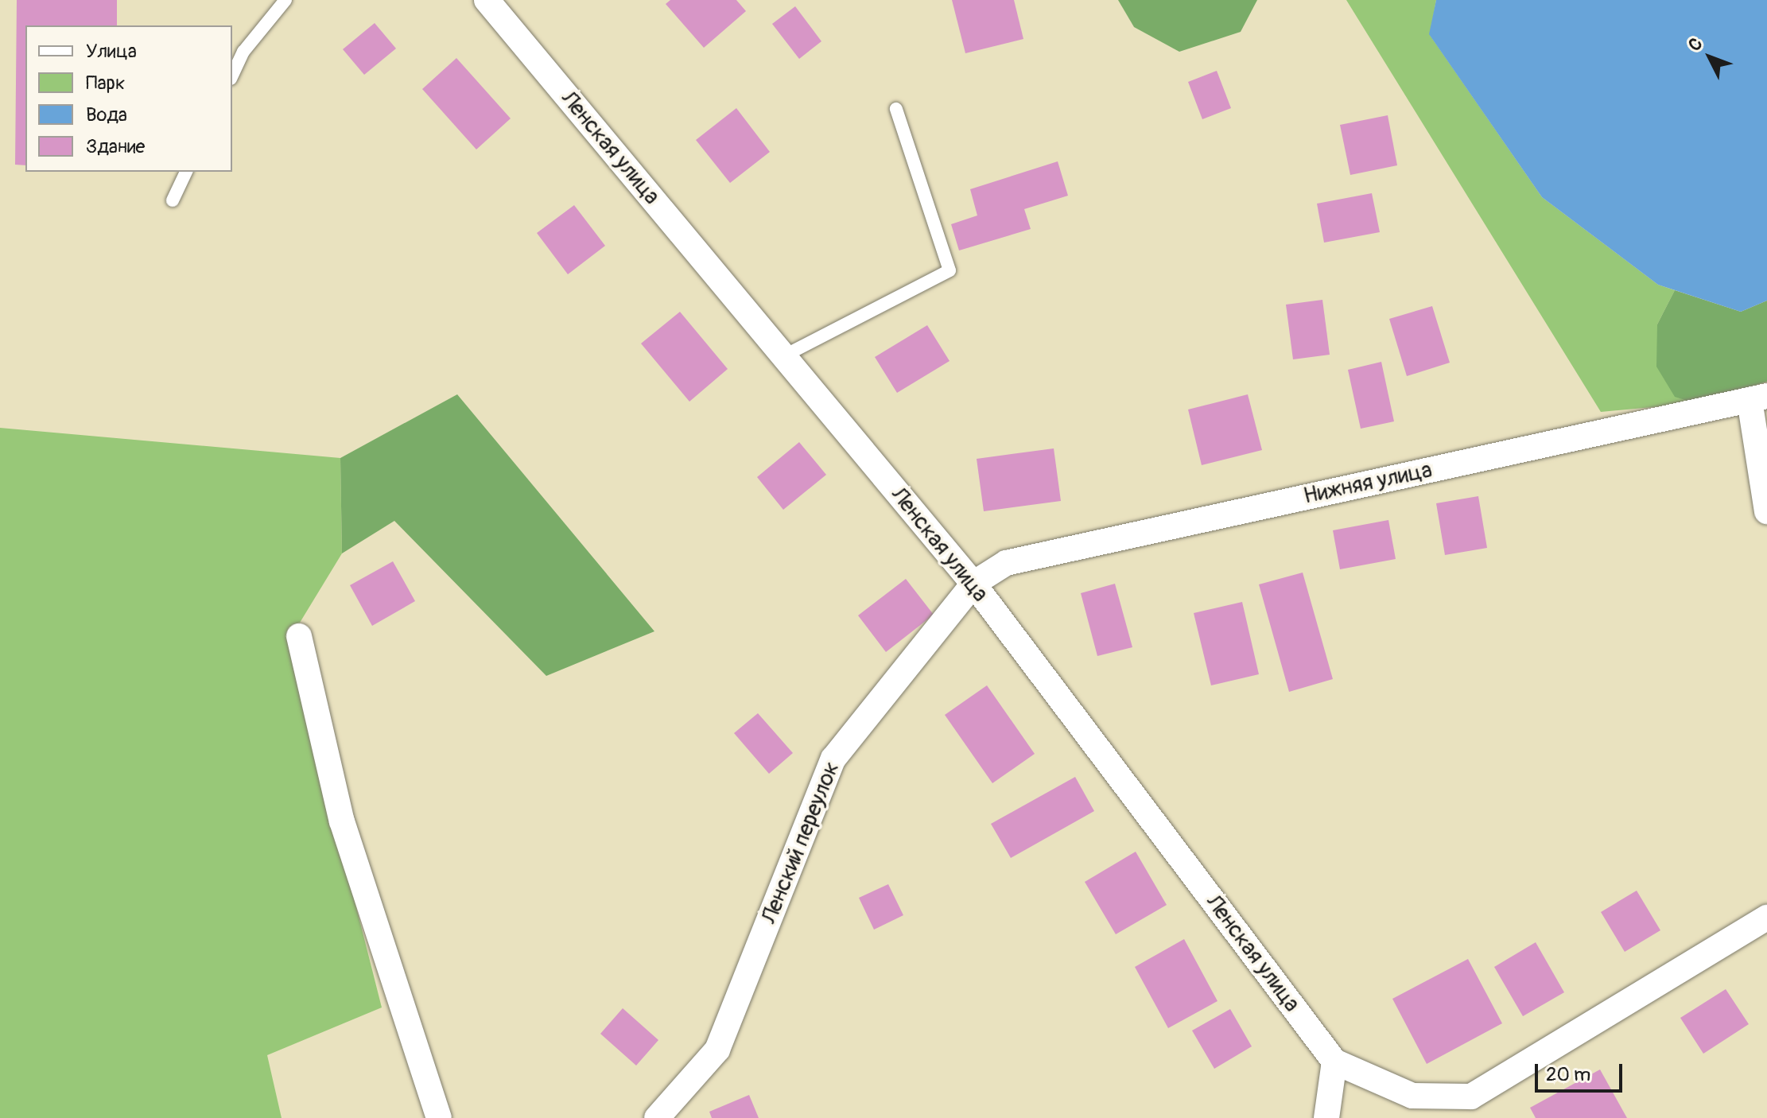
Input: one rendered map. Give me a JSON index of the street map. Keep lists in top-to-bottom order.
{
  "streets": {
    "street": ["Ленская улица", "Нижняя улица", "Ленский переулок"]
  },
  "crossings": [
    ["Ленская улица", "Нижняя улица"],
    ["Ленская улица", "Ленский переулок"],
    ["Нижняя улица", "Ленский переулок"]
  ],
  "legend": [
    "Улица",
    "Парк",
    "Вода",
    "Здание"
  ],
  "scale_bar": "20 m",
  "north": "top left"
}
